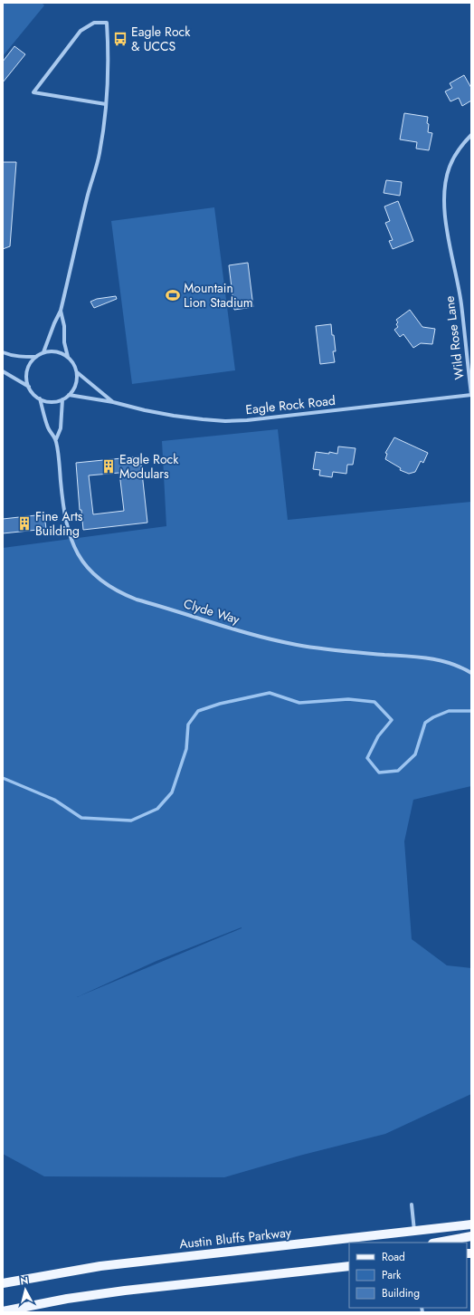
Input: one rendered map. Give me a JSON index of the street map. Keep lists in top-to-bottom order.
{
  "streets": {
    "main road": ["Austin Bluffs Parkway"],
    "street": ["Wild Rose Lane", "Eagle Rock Road", "Clyde Way"]
  },
  "crossings": [
    ["Wild Rose Lane", "Eagle Rock Road"]
  ],
  "places": {
    "bus stop": ["Eagle Rock & UCCS"],
    "sports": ["Mountain Lion Stadium"],
    "building": ["Eagle Rock Modulars", "Fine Arts Building"]
  },
  "legend": ["Road", "Park", "Building"],
  "north": "top"
}
